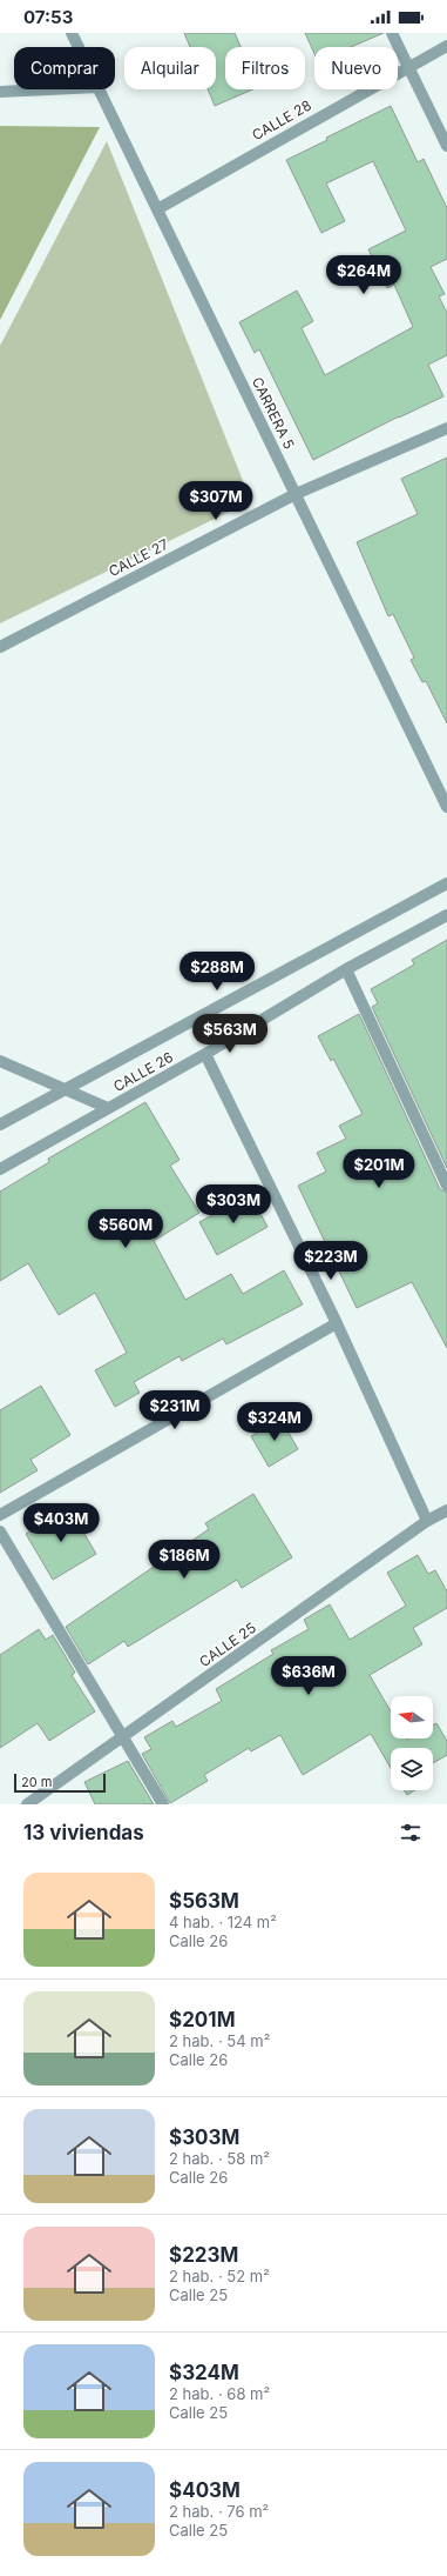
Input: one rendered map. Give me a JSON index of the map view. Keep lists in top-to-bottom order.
{
  "streets": {
    "street": [
      "CALLE 28",
      "CARRERA 5",
      "CALLE 27",
      "CALLE 26",
      "CALLE 25"
    ]
  },
  "crossings": [
    ["CALLE 28", "CARRERA 5"],
    ["CARRERA 5", "CALLE 27"]
  ],
  "scale_bar": "20 m",
  "north": "left",
  "page": {
    "status": "07:53",
    "chip": [
      "Comprar",
      "Alquilar",
      "Filtros",
      "Nuevo"
    ],
    "price": [
      "$264M",
      "$307M",
      "$288M",
      "$563M",
      "$201M",
      "$303M",
      "$560M",
      "$223M",
      "$231M",
      "$324M",
      "$403M",
      "$186M",
      "$636M"
    ],
    "scale": "20 m",
    "heading": "13 viviendas",
    "list": [
      {
        "name": "$563M",
        "note": "4 hab. · 124 m² · Calle 26"
      },
      {
        "name": "$201M",
        "note": "2 hab. · 54 m² · Calle 26"
      },
      {
        "name": "$303M",
        "note": "2 hab. · 58 m² · Calle 26"
      },
      {
        "name": "$223M",
        "note": "2 hab. · 52 m² · Calle 25"
      },
      {
        "name": "$324M",
        "note": "2 hab. · 68 m² · Calle 25"
      },
      {
        "name": "$403M",
        "note": "2 hab. · 76 m² · Calle 25"
      }
    ]
  }
}
